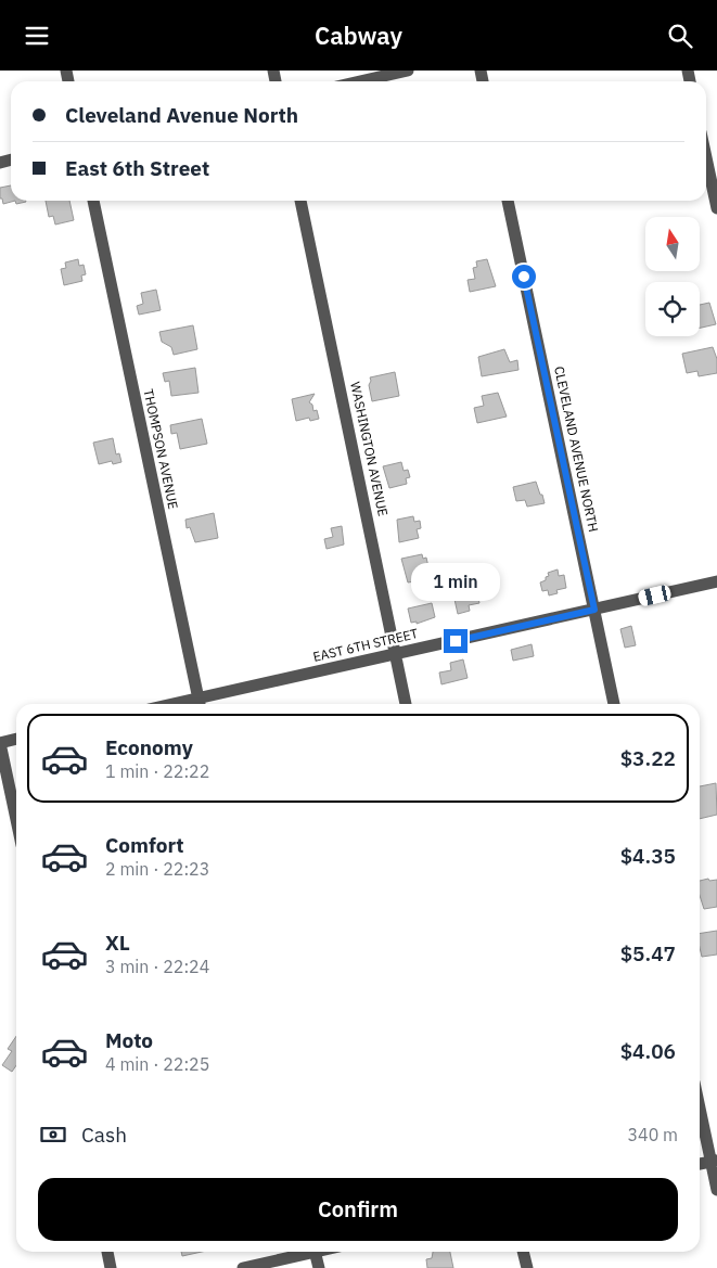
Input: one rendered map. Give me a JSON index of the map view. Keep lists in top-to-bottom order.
{
  "streets": {
    "street": [
      "THOMPSON AVENUE",
      "WASHINGTON AVENUE",
      "CLEVELAND AVENUE NORTH",
      "EAST 6TH STREET"
    ]
  },
  "crossings": [
    ["THOMPSON AVENUE", "EAST 6TH STREET"],
    ["WASHINGTON AVENUE", "EAST 6TH STREET"],
    ["CLEVELAND AVENUE NORTH", "EAST 6TH STREET"]
  ],
  "north": "top",
  "page": {
    "header": "Cabway",
    "banner": ["Cleveland Avenue North", "East 6th Street"],
    "bubble": "1 min",
    "list": [
      {
        "name": "Economy",
        "note": "1 min · 22:22",
        "value": "$3.22"
      },
      {
        "name": "Comfort",
        "note": "2 min · 22:23",
        "value": "$4.35"
      },
      {
        "name": "XL",
        "note": "3 min · 22:24",
        "value": "$5.47"
      },
      {
        "name": "Moto",
        "note": "4 min · 22:25",
        "value": "$4.06"
      }
    ],
    "pay": ["Cash", "340 m"],
    "buttons": "Confirm"
  }
}
